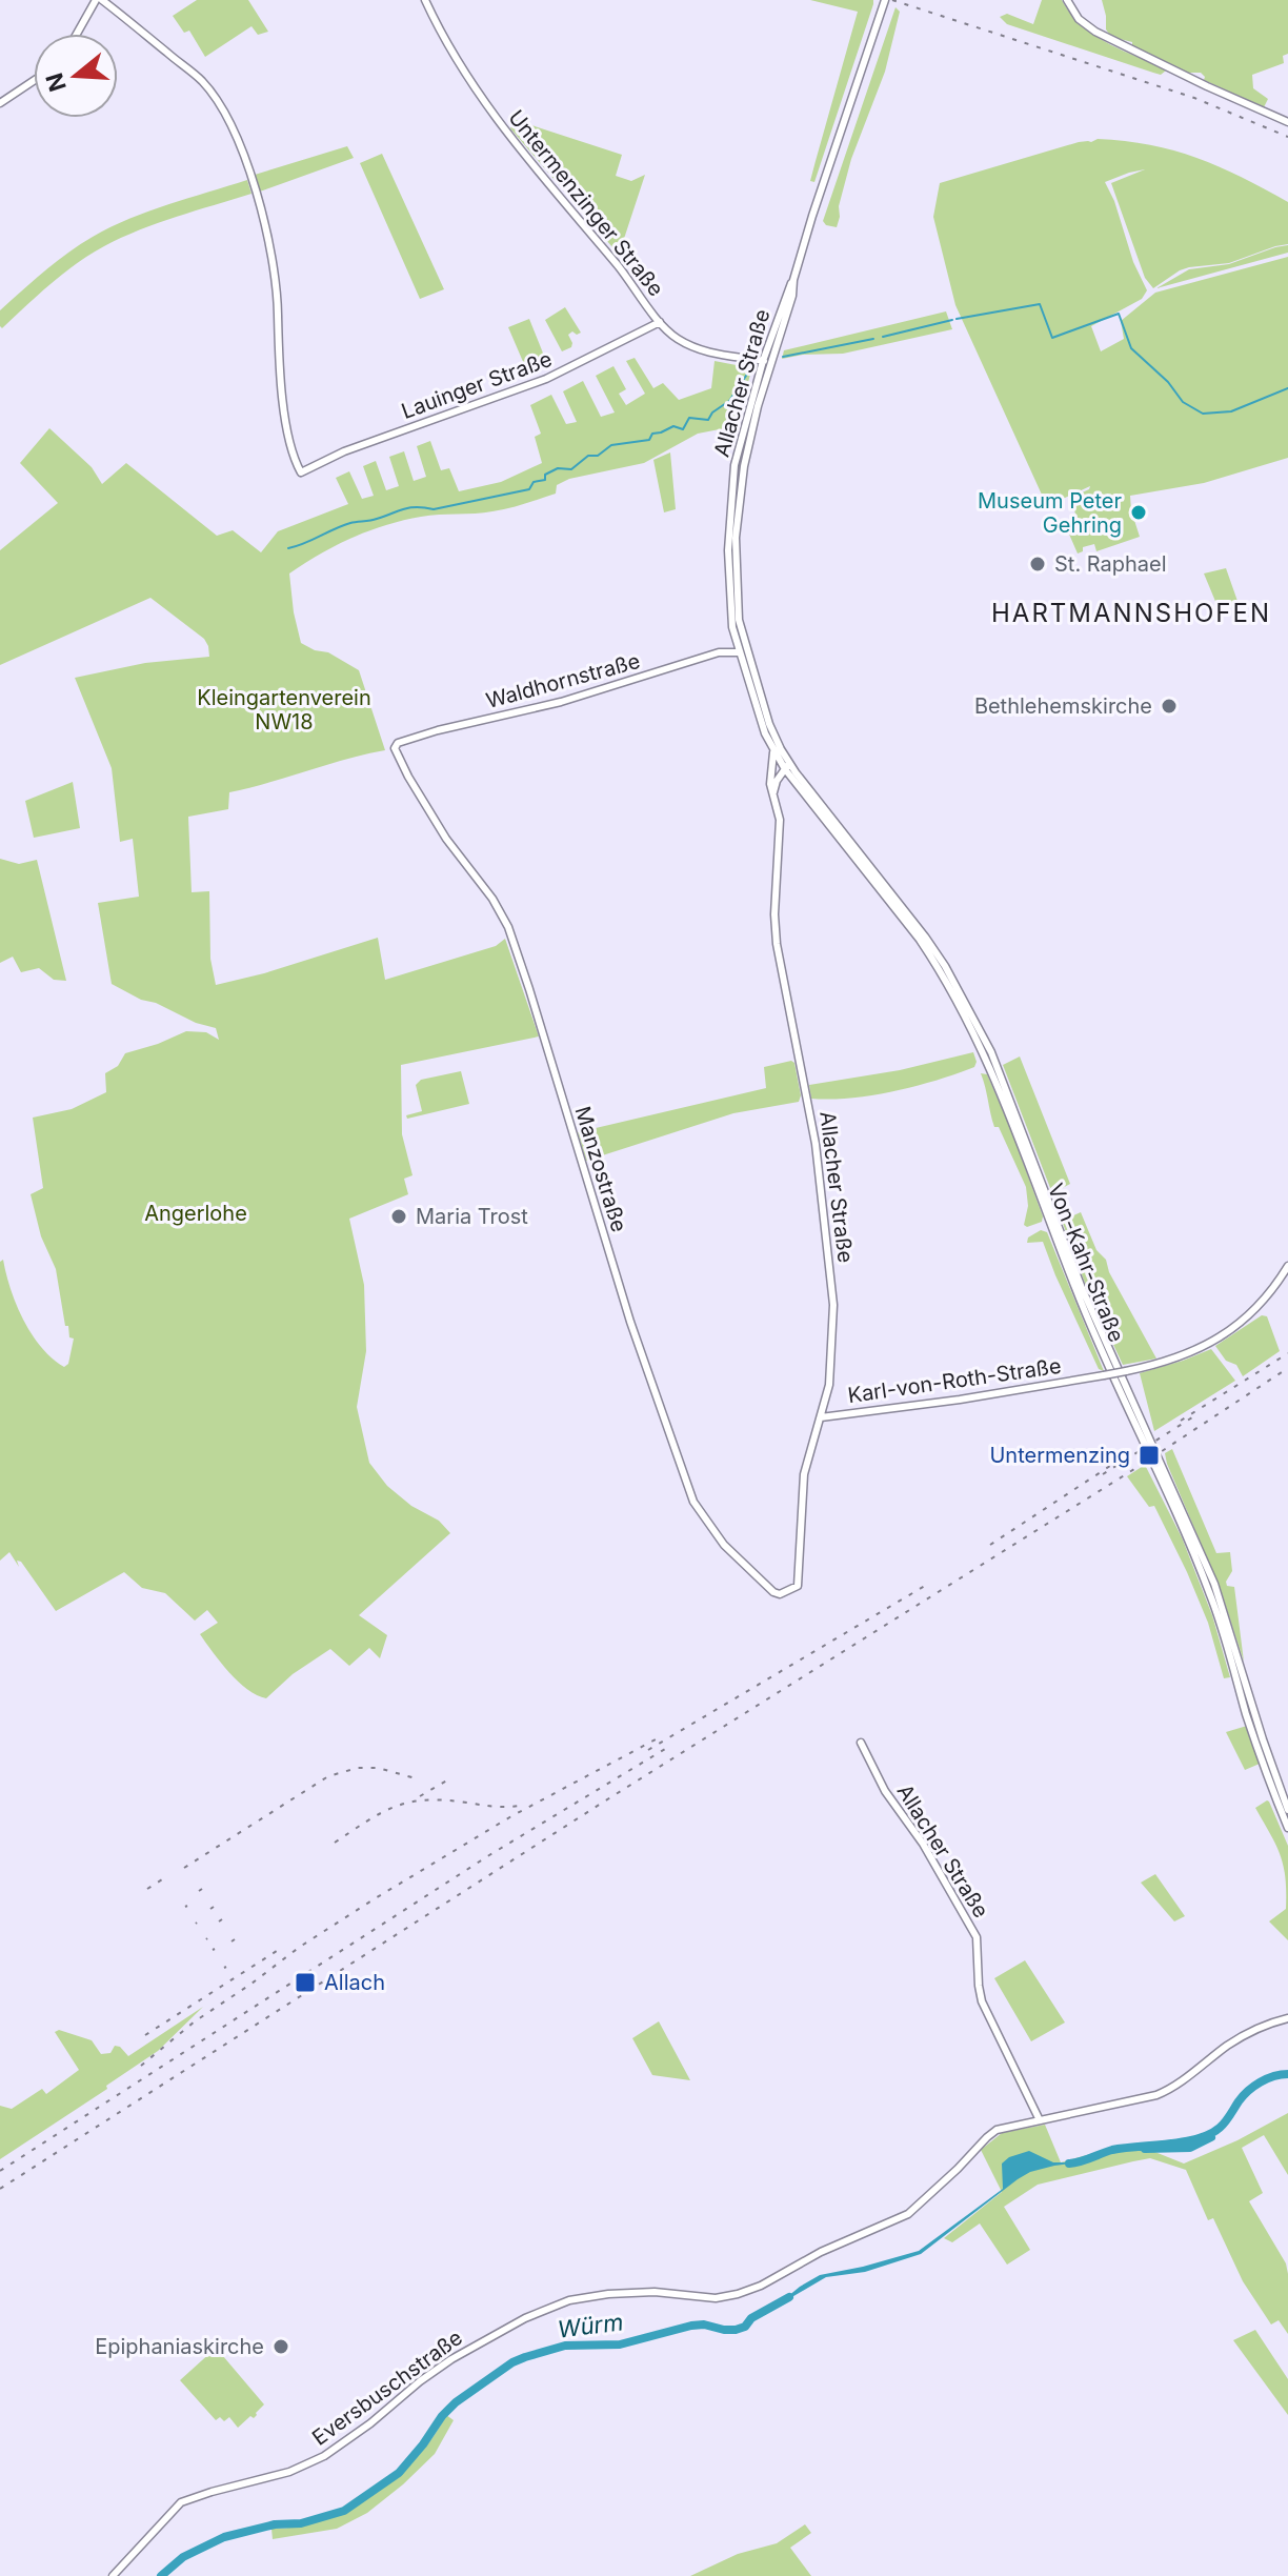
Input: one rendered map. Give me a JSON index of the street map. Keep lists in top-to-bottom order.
{
  "streets": {
    "main road": [
      "Untermenzinger Straße",
      "Allacher Straße",
      "Lauinger Straße",
      "Waldhornstraße",
      "Manzostraße",
      "Von-Kahr-Straße",
      "Karl-von-Roth-Straße",
      "Eversbuschstraße"
    ]
  },
  "crossings": [
    ["Untermenzinger Straße", "Allacher Straße"],
    ["Untermenzinger Straße", "Lauinger Straße"],
    ["Allacher Straße", "Waldhornstraße"],
    ["Allacher Straße", "Manzostraße"],
    ["Allacher Straße", "Von-Kahr-Straße"],
    ["Allacher Straße", "Karl-von-Roth-Straße"],
    ["Allacher Straße", "Eversbuschstraße"],
    ["Waldhornstraße", "Manzostraße"]
  ],
  "districts": ["HARTMANNSHOFEN"],
  "water": ["Würm"],
  "parks": ["Kleingartenverein NW18", "Angerlohe"],
  "places": {
    "other": [
      "Museum Peter Gehring",
      "St. Raphael",
      "Bethlehemskirche",
      "Maria Trost",
      "Epiphaniaskirche"
    ],
    "transit": ["Untermenzing", "Allach"]
  },
  "north": "left"
}
